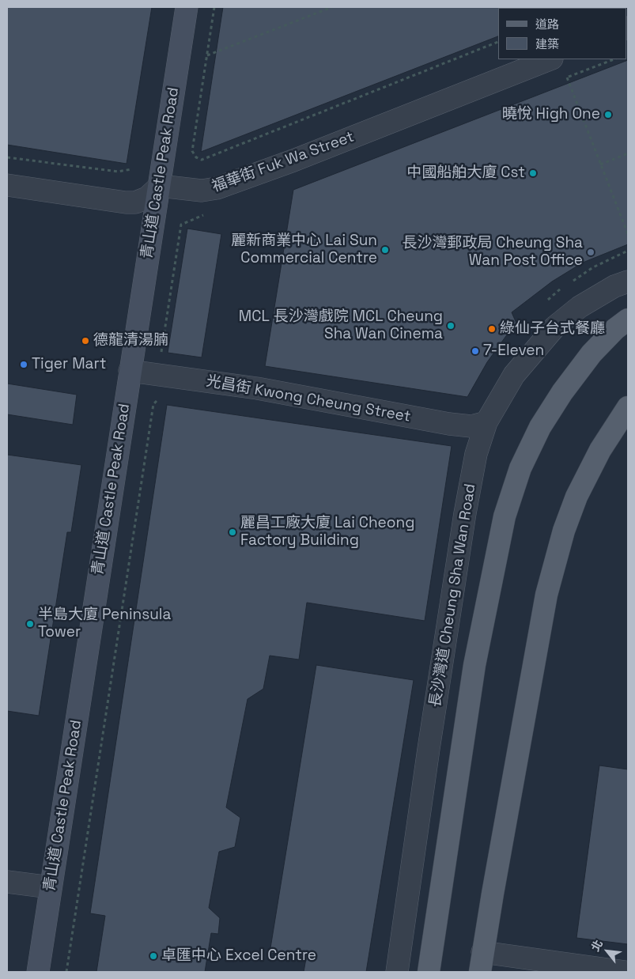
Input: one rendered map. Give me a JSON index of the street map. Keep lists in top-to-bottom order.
{
  "streets": {
    "main road": ["青山道 Castle Peak Road"],
    "street": ["福華街 Fuk Wa Street", "光昌街 Kwong Cheung Street", "長沙灣道 Cheung Sha Wan Road"]
  },
  "crossings": [
    ["福華街 Fuk Wa Street", "青山道 Castle Peak Road"],
    ["青山道 Castle Peak Road", "光昌街 Kwong Cheung Street"],
    ["光昌街 Kwong Cheung Street", "長沙灣道 Cheung Sha Wan Road"]
  ],
  "places": [
    "曉悅 High One",
    "中國船舶大廈 Cst",
    "麗新商業中心 Lai Sun Commercial Centre",
    "長沙灣郵政局 Cheung Sha Wan Post Office",
    "MCL 長沙灣戲院 MCL Cheung Sha Wan Cinema",
    "綠仙子台式餐廳",
    "德龍清湯腩",
    "7-Eleven",
    "Tiger Mart",
    "麗昌工廠大廈 Lai Cheong Factory Building",
    "半島大廈 Peninsula Tower",
    "卓匯中心 Excel Centre"
  ],
  "legend": ["道路", "建築"],
  "north": "top left"
}
